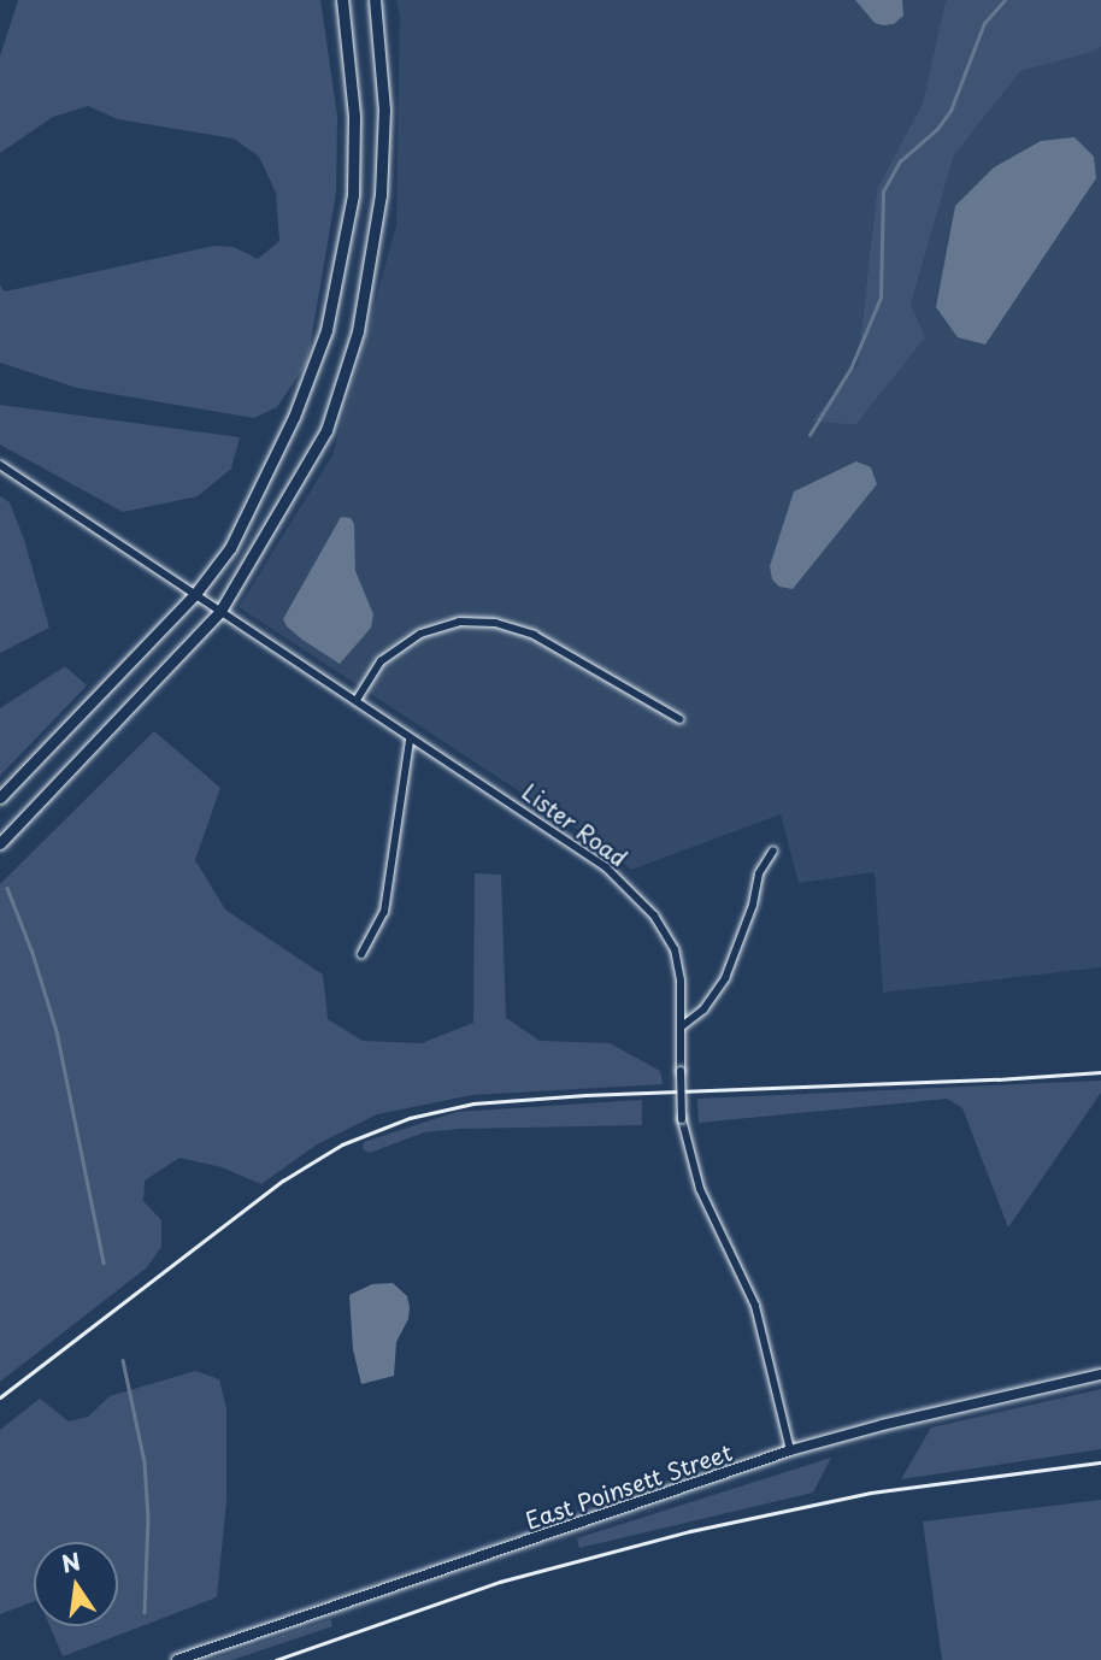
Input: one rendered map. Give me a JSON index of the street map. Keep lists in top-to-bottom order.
{
  "streets": {
    "main road": ["East Poinsett Street"],
    "street": ["Lister Road"]
  },
  "crossings": [
    ["Lister Road", "East Poinsett Street"]
  ],
  "north": "top"
}
